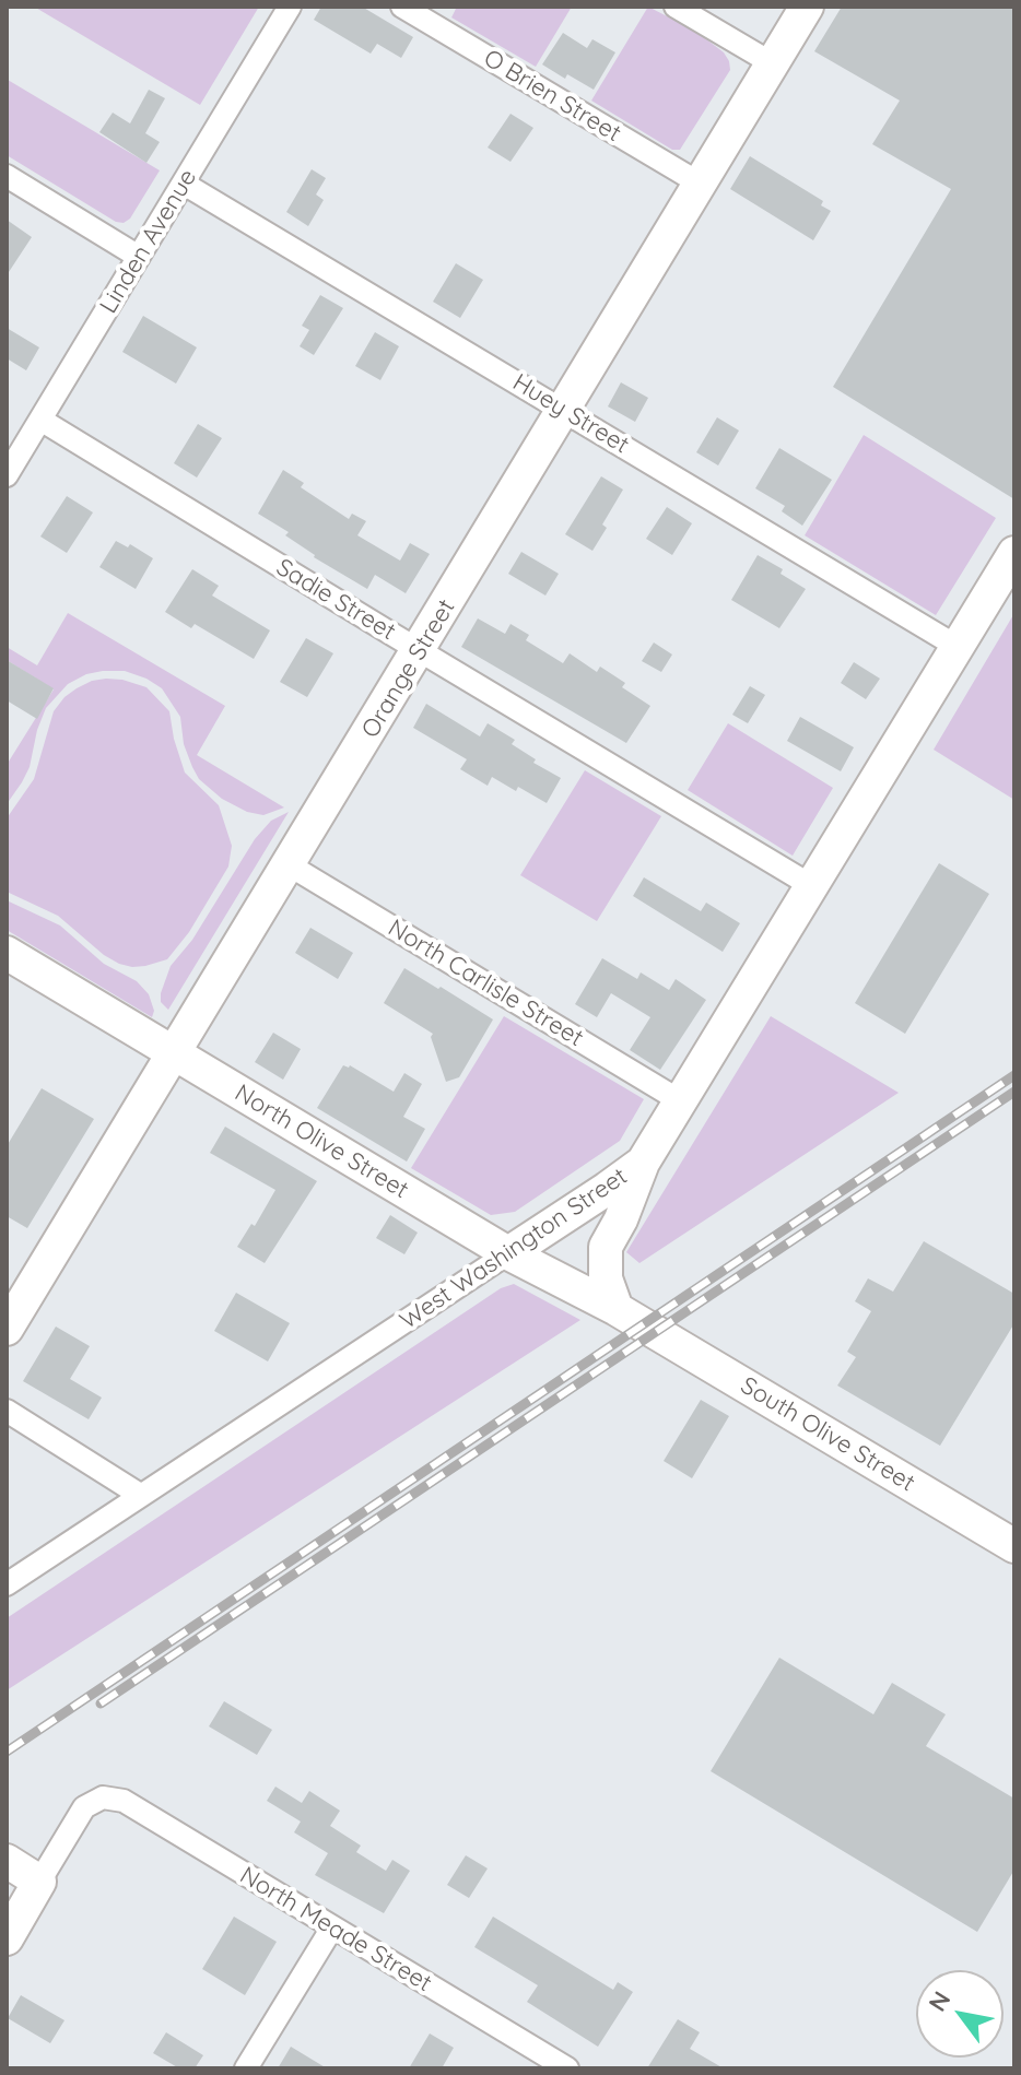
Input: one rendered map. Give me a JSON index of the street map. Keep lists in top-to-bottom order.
{
  "streets": {
    "street": [
      "O Brien Street",
      "Linden Avenue",
      "Huey Street",
      "Sadie Street",
      "Orange Street",
      "North Carlisle Street",
      "North Olive Street",
      "West Washington Street",
      "South Olive Street",
      "North Meade Street"
    ]
  },
  "crossings": [
    ["O Brien Street", "Orange Street"],
    ["Linden Avenue", "Huey Street"],
    ["Linden Avenue", "Sadie Street"],
    ["Huey Street", "Orange Street"],
    ["Huey Street", "West Washington Street"],
    ["Sadie Street", "Orange Street"],
    ["Sadie Street", "West Washington Street"],
    ["Orange Street", "North Carlisle Street"],
    ["Orange Street", "North Olive Street"],
    ["North Carlisle Street", "West Washington Street"],
    ["North Olive Street", "West Washington Street"],
    ["North Olive Street", "South Olive Street"]
  ],
  "north": "top left"
}
